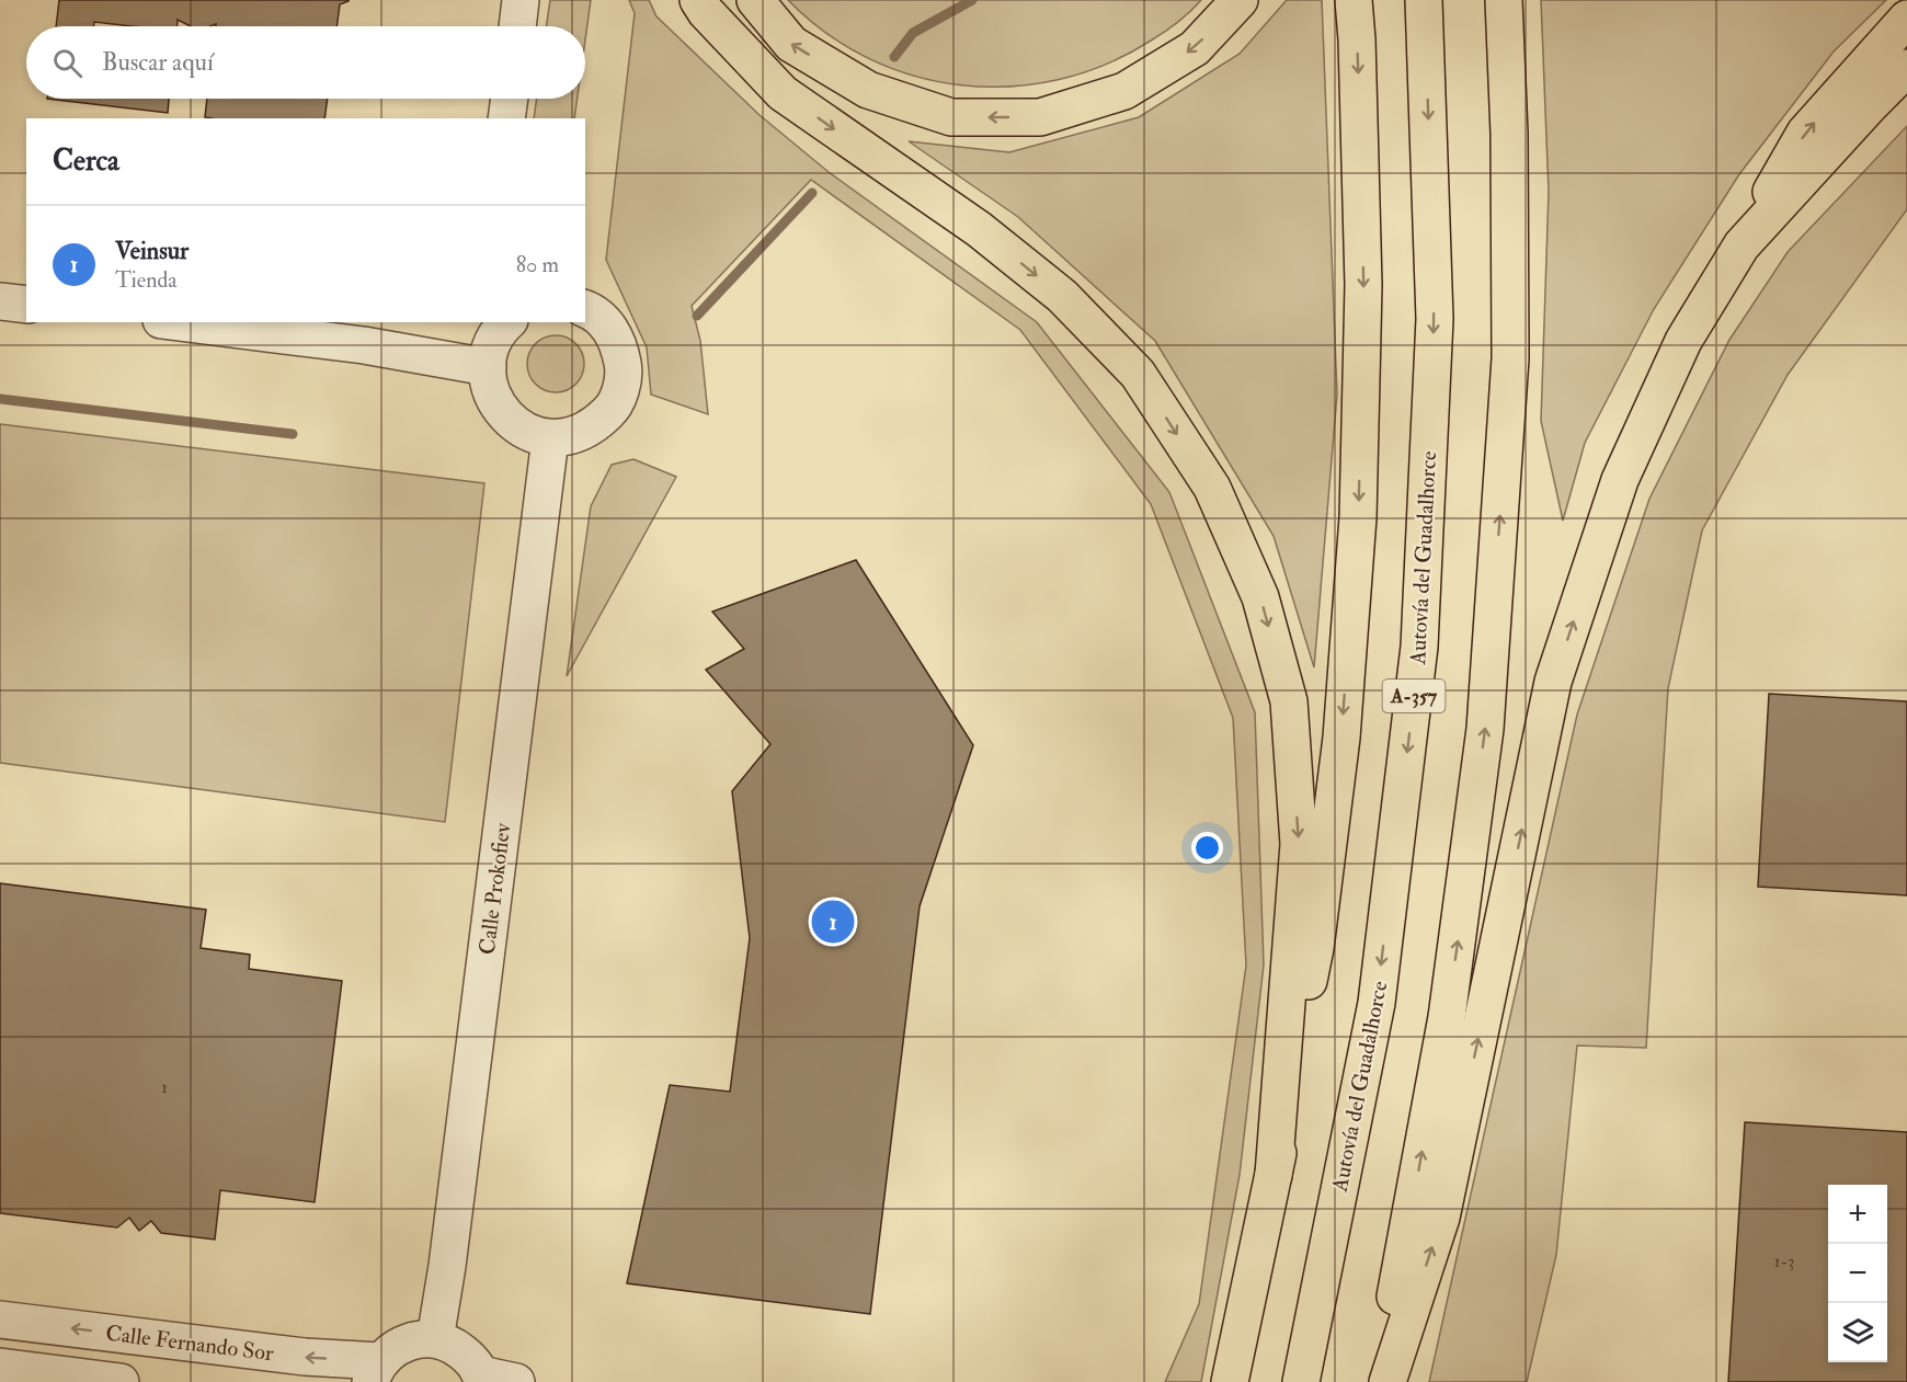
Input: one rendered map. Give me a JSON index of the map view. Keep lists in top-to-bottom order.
{
  "streets": {
    "highway": ["Autovía del Guadalhorce", "A-357"],
    "street": ["Calle Prokofiev", "Calle Fernando Sor"]
  },
  "house_numbers": ["1", "1-3"],
  "page": {
    "search": "Buscar aquí",
    "heading": "Cerca",
    "list": [
      {
        "mark": "1",
        "name": "Veinsur",
        "note": "Tienda",
        "value": "80 m"
      }
    ],
    "pins": "1",
    "map_buttons": ["+", "−"]
  }
}
